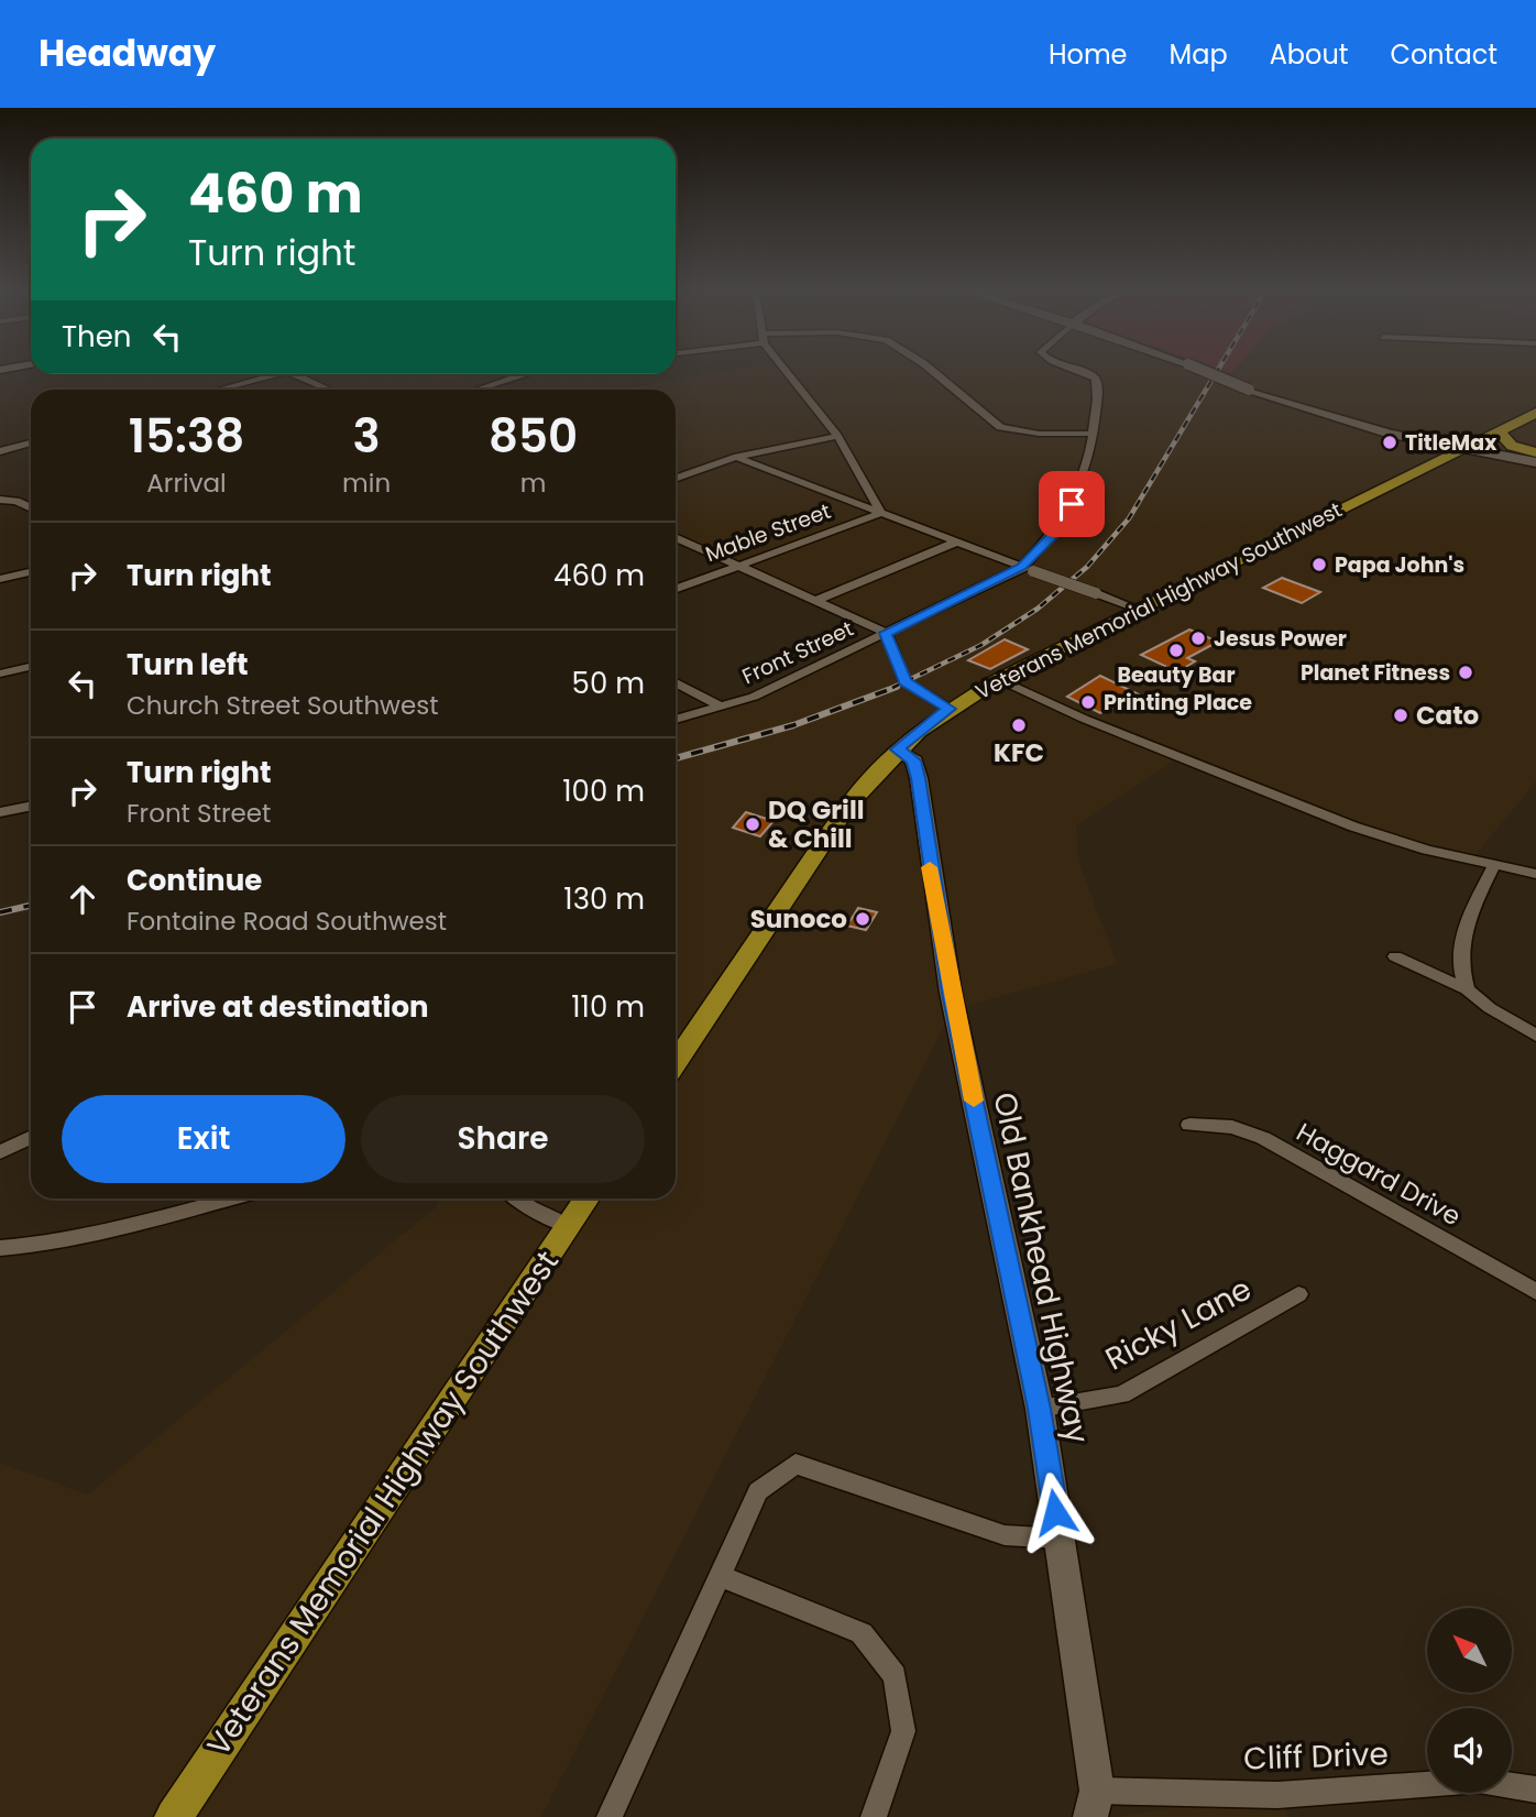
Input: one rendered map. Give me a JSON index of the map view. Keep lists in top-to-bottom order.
{
  "streets": {
    "main road": ["Veterans Memorial Highway Southwest", "Old Bankhead Highway"],
    "street": [
      "Mable Street",
      "Front Street",
      "Haggard Drive",
      "Ricky Lane",
      "Cliff Drive"
    ]
  },
  "crossings": [
    ["Veterans Memorial Highway Southwest", "Old Bankhead Highway"],
    ["Old Bankhead Highway", "Ricky Lane"],
    ["Old Bankhead Highway", "Cliff Drive"]
  ],
  "places": [
    "TitleMax",
    "Papa John's",
    "Jesus Power",
    "Beauty Bar",
    "Planet Fitness",
    "Printing Place",
    "Cato",
    "KFC",
    "DQ Grill & Chill",
    "Sunoco"
  ],
  "north": "top left",
  "page": {
    "header": "Headway",
    "nav": [
      "Home",
      "Map",
      "About",
      "Contact"
    ],
    "turn": ["460 m", "Turn right"],
    "then": "Then",
    "eta": [
      "15:38",
      "Arrival",
      "3",
      "min",
      "850",
      "m"
    ],
    "list": [
      {
        "name": "Turn right",
        "value": "460 m"
      },
      {
        "name": "Turn left",
        "note": "Church Street Southwest",
        "value": "50 m"
      },
      {
        "name": "Turn right",
        "note": "Front Street",
        "value": "100 m"
      },
      {
        "name": "Continue",
        "note": "Fontaine Road Southwest",
        "value": "130 m"
      },
      {
        "name": "Arrive at destination",
        "value": "110 m"
      }
    ],
    "buttons": ["Exit", "Share"]
  }
}
